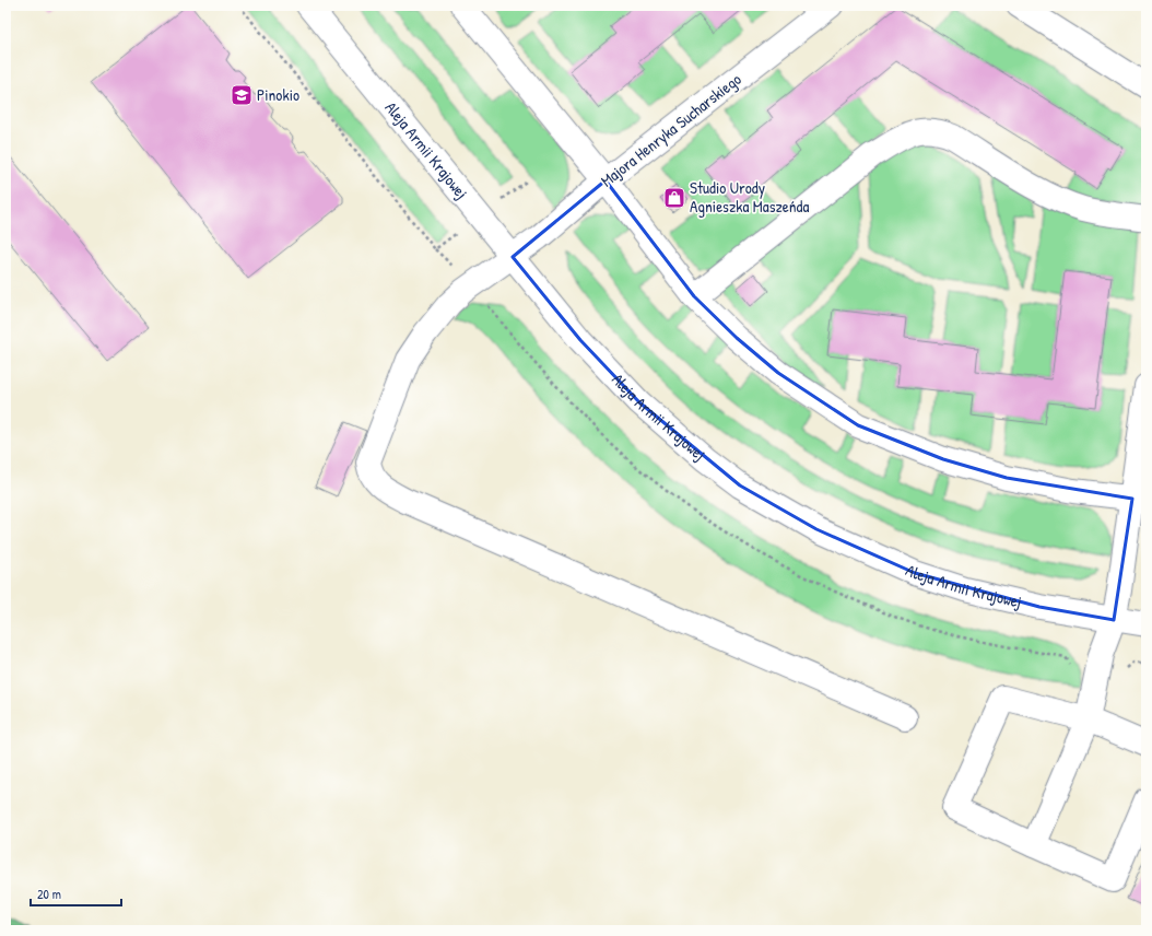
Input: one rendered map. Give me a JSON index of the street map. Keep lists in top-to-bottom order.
{
  "streets": {
    "street": ["Majora Henryka Sucharskiego", "Aleja Armii Krajowej"]
  },
  "crossings": [
    ["Majora Henryka Sucharskiego", "Aleja Armii Krajowej"]
  ],
  "places": {
    "school or university": ["Pinokio"],
    "shop": ["Studio Urody Agnieszka Maszeńda"]
  },
  "scale_bar": "20 m"
}
